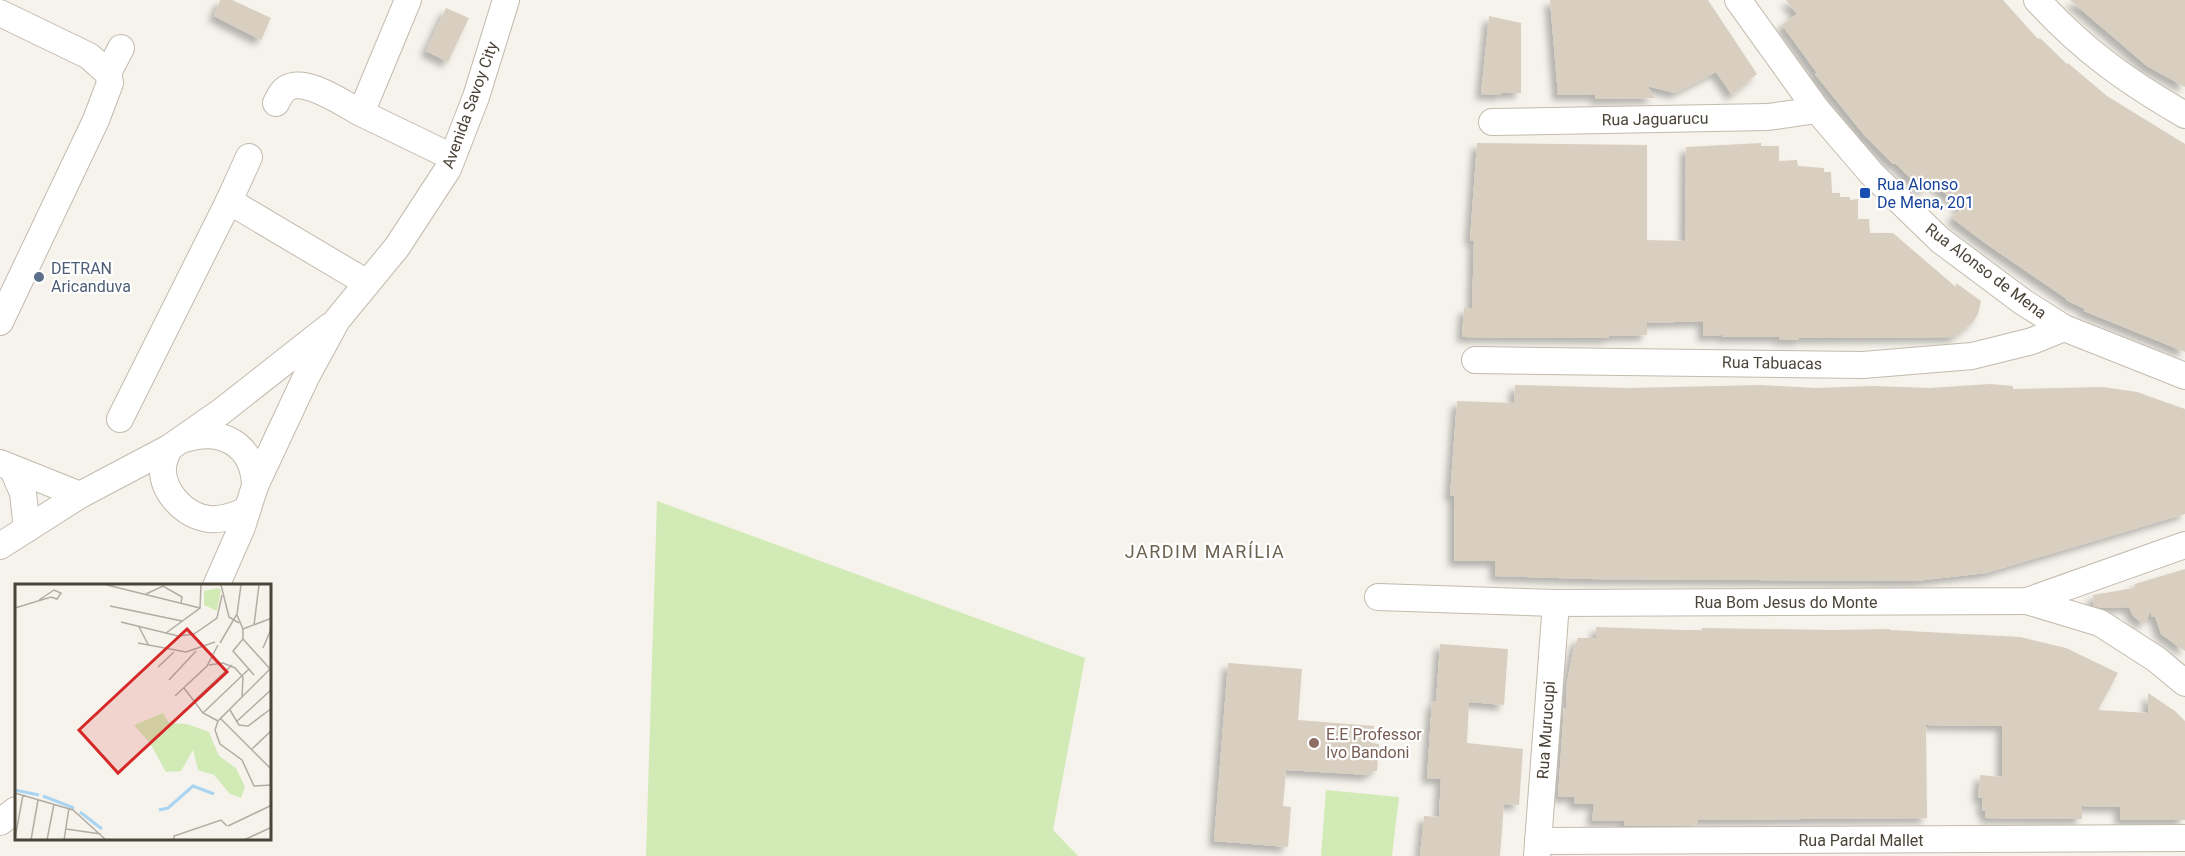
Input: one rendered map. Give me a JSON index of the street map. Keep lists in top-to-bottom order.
{
  "streets": {
    "street": [
      "Avenida Savoy City",
      "Rua Jaguarucu",
      "Rua Alonso de Mena",
      "Rua Tabuacas",
      "Rua Bom Jesus do Monte",
      "Rua Murucupi",
      "Rua Pardal Mallet"
    ]
  },
  "crossings": [
    ["Rua Jaguarucu", "Rua Alonso de Mena"],
    ["Rua Alonso de Mena", "Rua Tabuacas"],
    ["Rua Bom Jesus do Monte", "Rua Murucupi"],
    ["Rua Murucupi", "Rua Pardal Mallet"]
  ],
  "districts": ["JARDIM MARÍLIA"],
  "places": {
    "transit": ["Rua Alonso De Mena, 201"],
    "other": ["DETRAN Aricanduva", "E.E Professor Ivo Bandoni"]
  }
}
